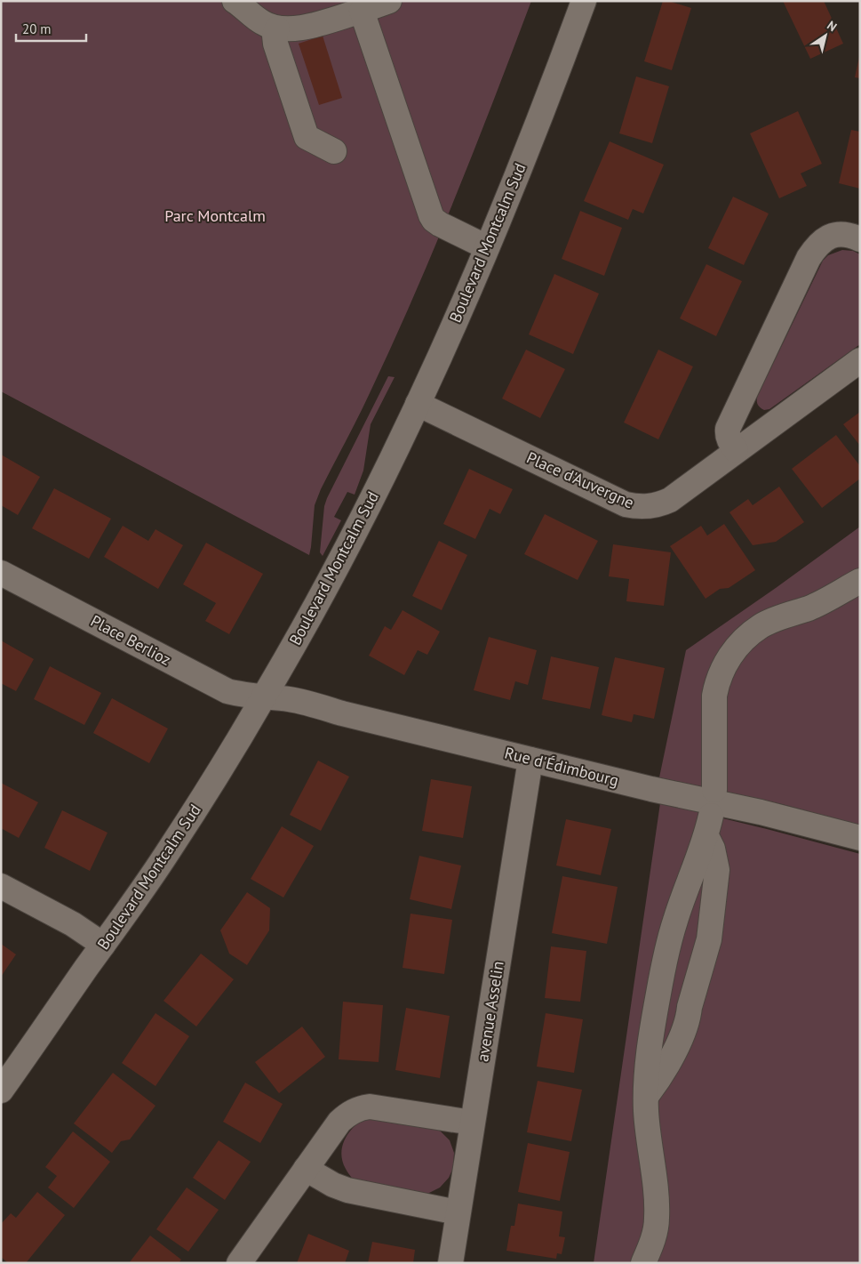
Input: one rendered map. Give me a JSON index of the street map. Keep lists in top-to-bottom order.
{
  "streets": {
    "street": [
      "Boulevard Montcalm Sud",
      "Place d'Auvergne",
      "Place Berlioz",
      "Rue d'Édimbourg",
      "avenue Asselin"
    ]
  },
  "crossings": [
    ["Boulevard Montcalm Sud", "Place d'Auvergne"],
    ["Boulevard Montcalm Sud", "Place Berlioz"],
    ["Boulevard Montcalm Sud", "Rue d'Édimbourg"],
    ["Place Berlioz", "Rue d'Édimbourg"],
    ["Rue d'Édimbourg", "avenue Asselin"]
  ],
  "parks": ["Parc Montcalm"],
  "scale_bar": "20 m",
  "north": "top right"
}
